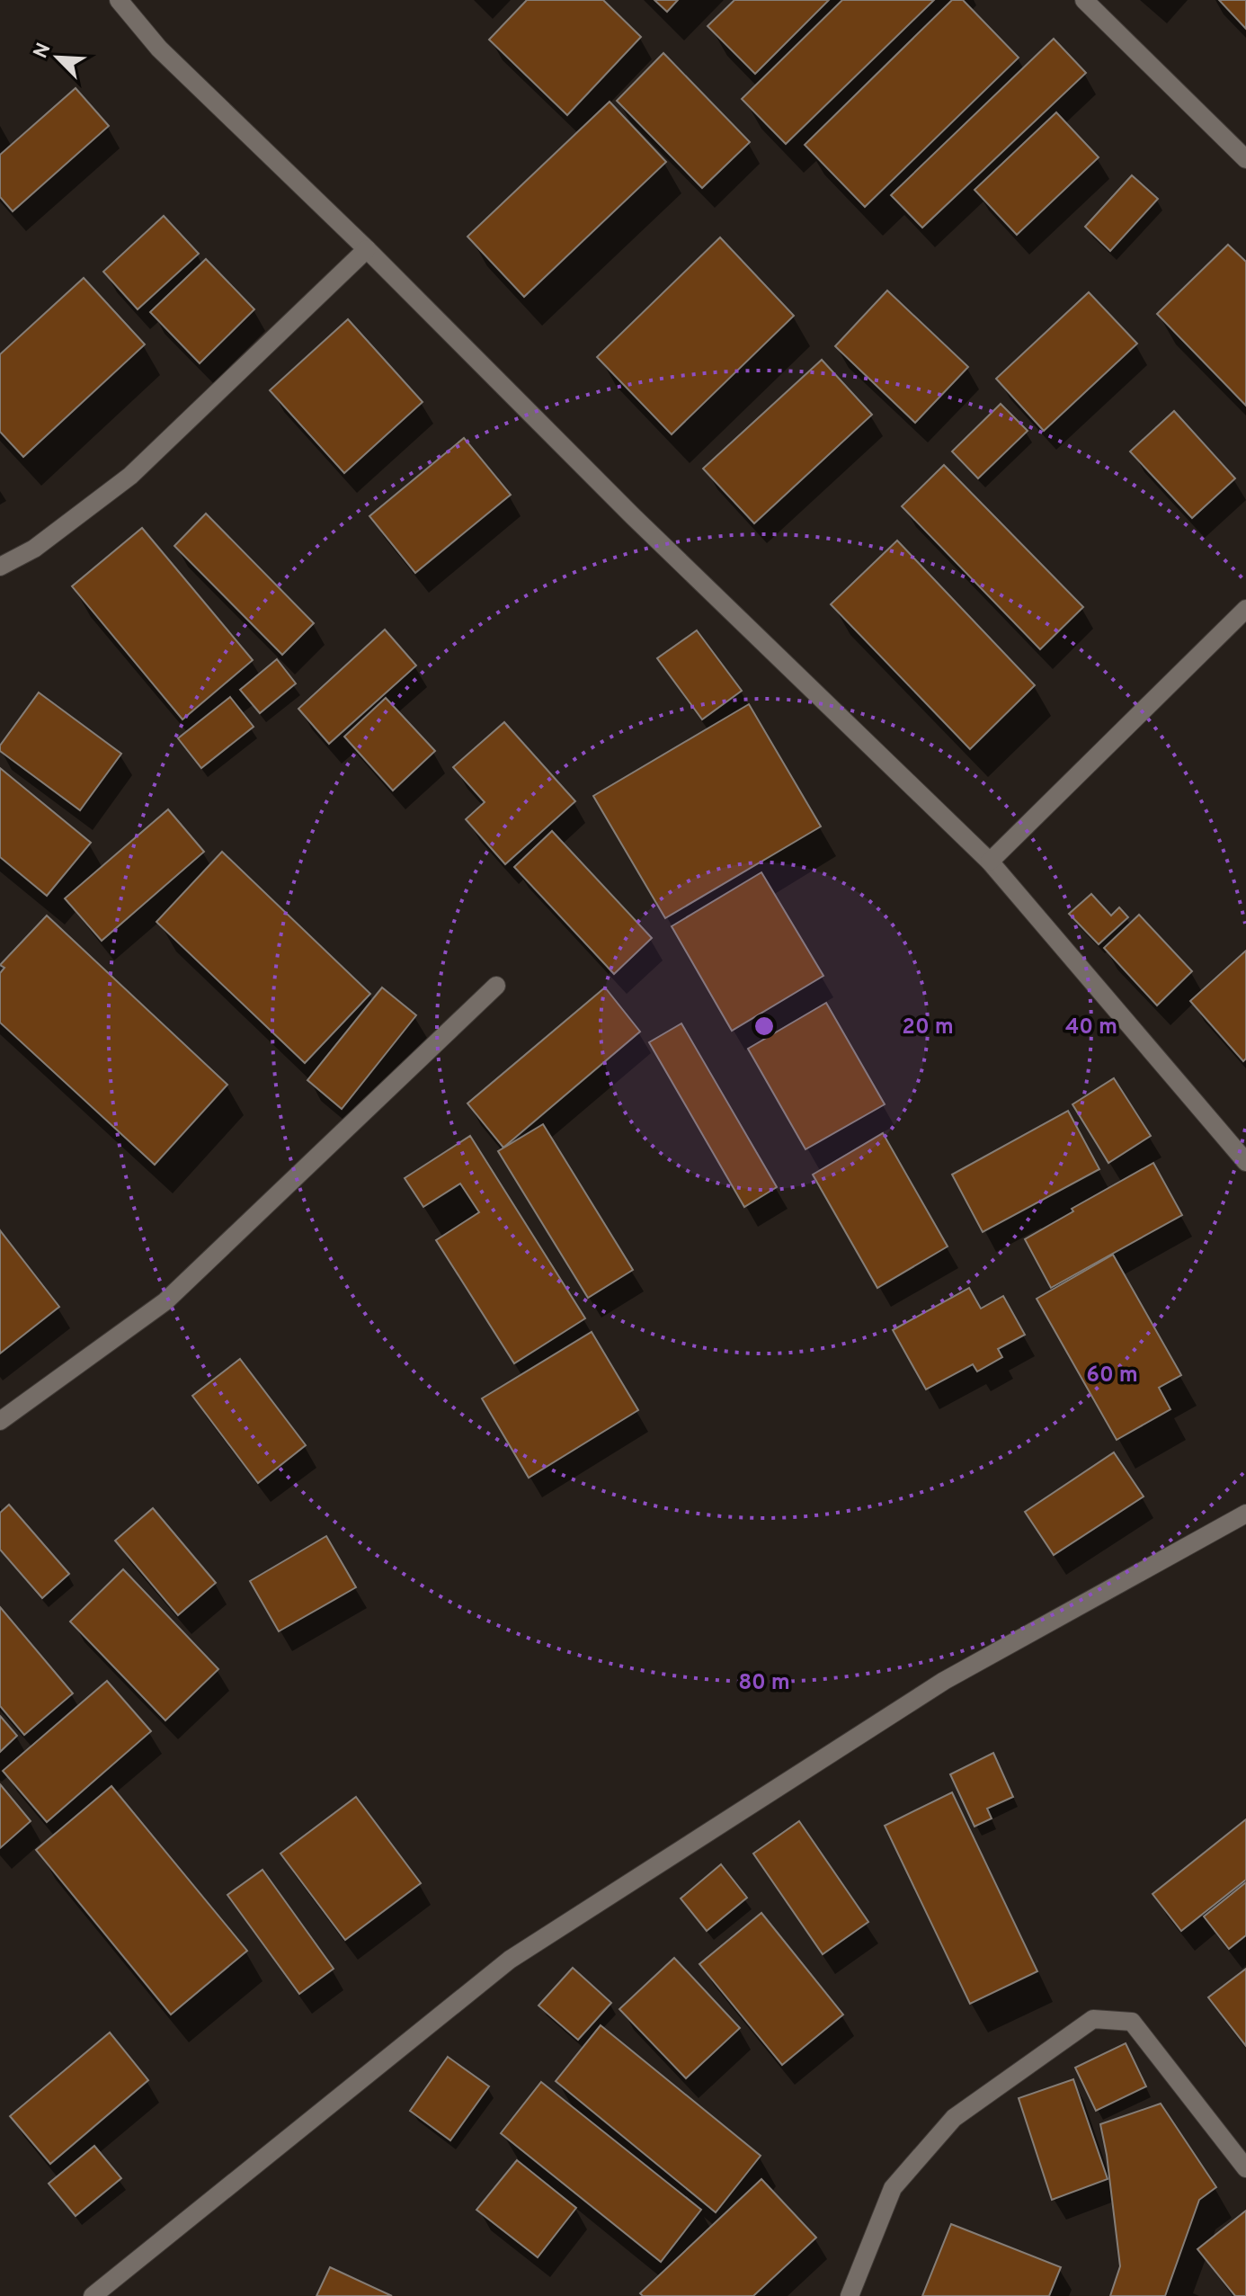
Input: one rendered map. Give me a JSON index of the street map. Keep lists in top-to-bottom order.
{
  "north": "top left",
  "rings": [
    "20 m",
    "40 m",
    "60 m",
    "80 m"
  ]
}
